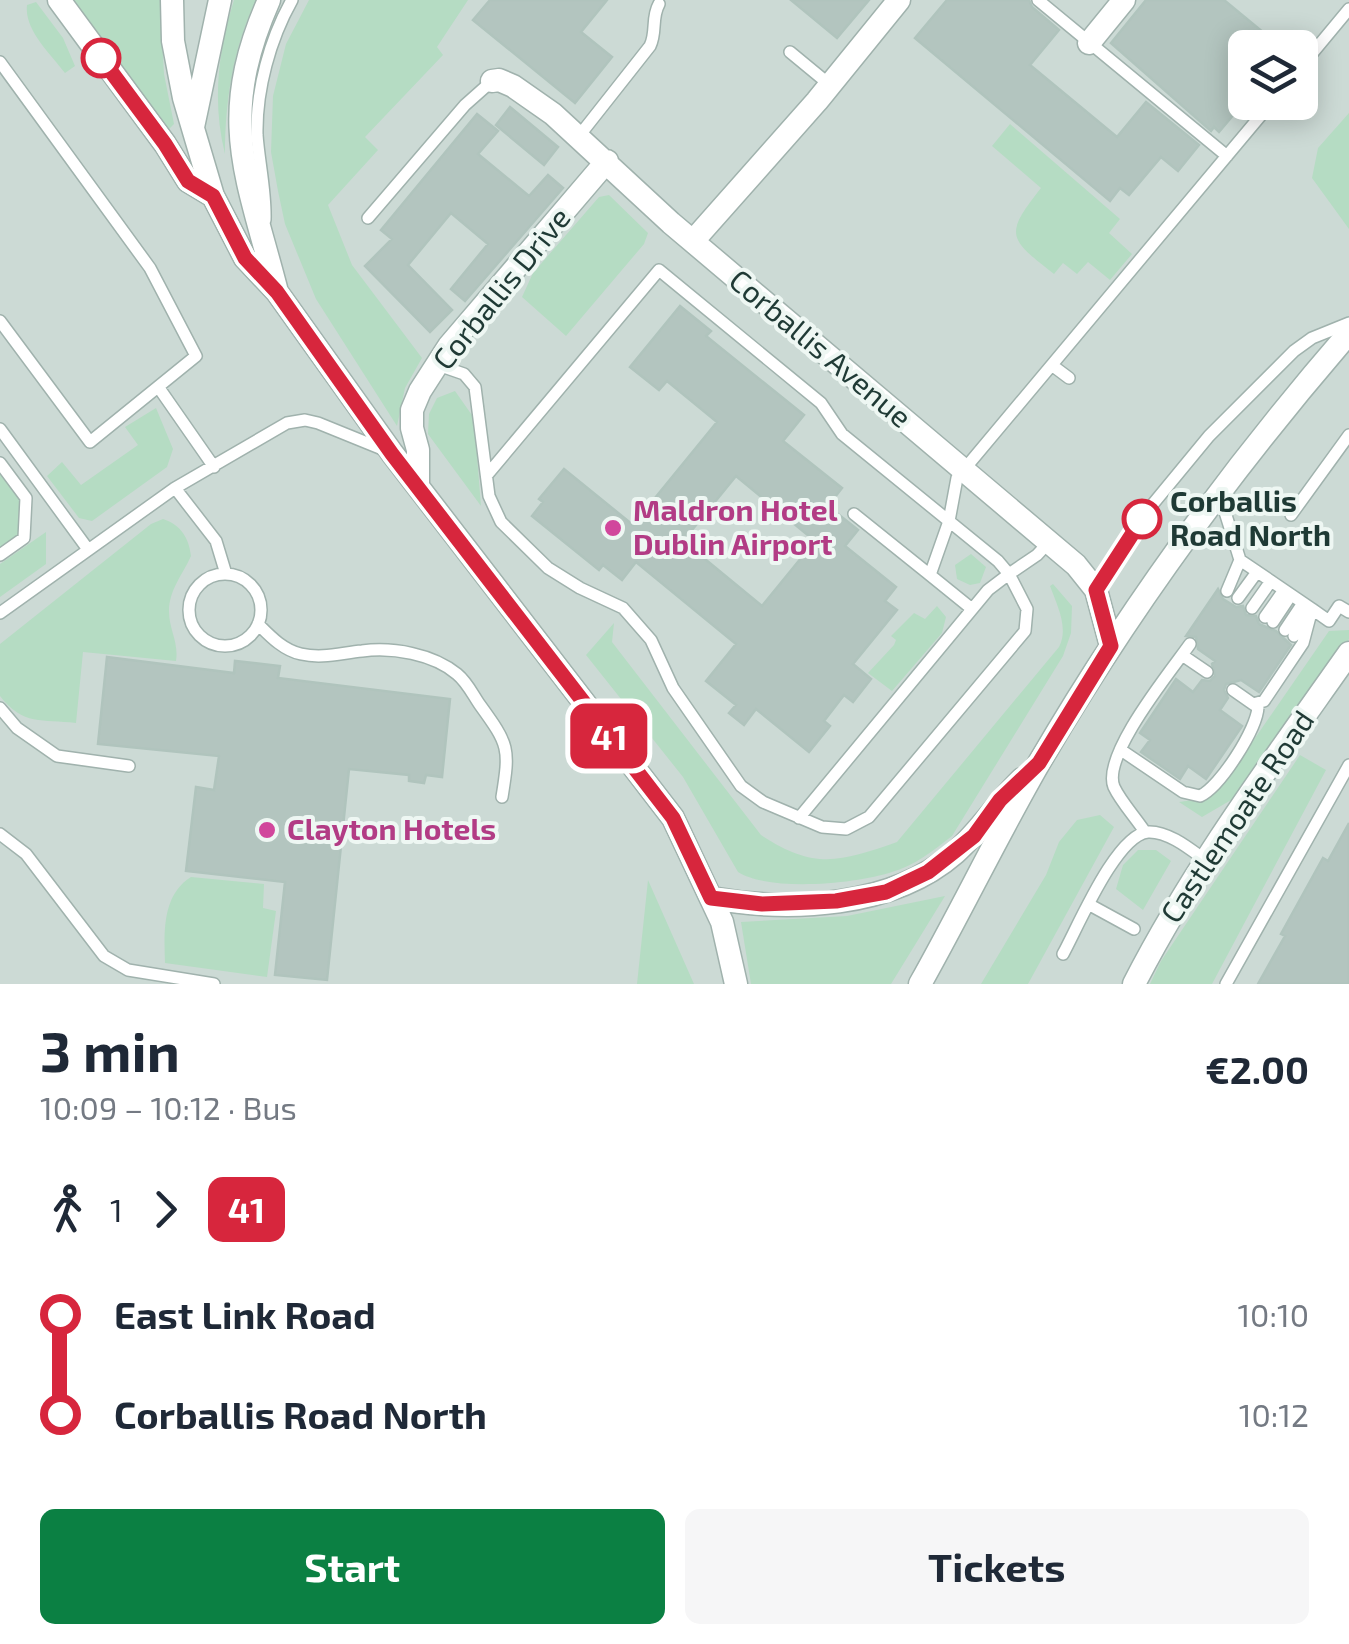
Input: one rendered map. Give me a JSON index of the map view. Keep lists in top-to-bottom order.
{
  "streets": {
    "street": ["Corballis Drive", "Corballis Avenue", "Castlemoate Road"]
  },
  "crossings": [
    ["Corballis Drive", "Corballis Avenue"]
  ],
  "places": ["Corballis Road North", "Maldron Hotel Dublin Airport", "Clayton Hotels"],
  "lines": ["bus line 41"],
  "page": {
    "on_map": "41",
    "heading": ["3 min", "10:09 – 10:12 · Bus", "€2.00"],
    "legs": ["1", "41"],
    "list": [
      {
        "name": "East Link Road",
        "value": "10:10"
      },
      {
        "name": "Corballis Road North",
        "value": "10:12"
      }
    ],
    "buttons": ["Start", "Tickets"]
  }
}
